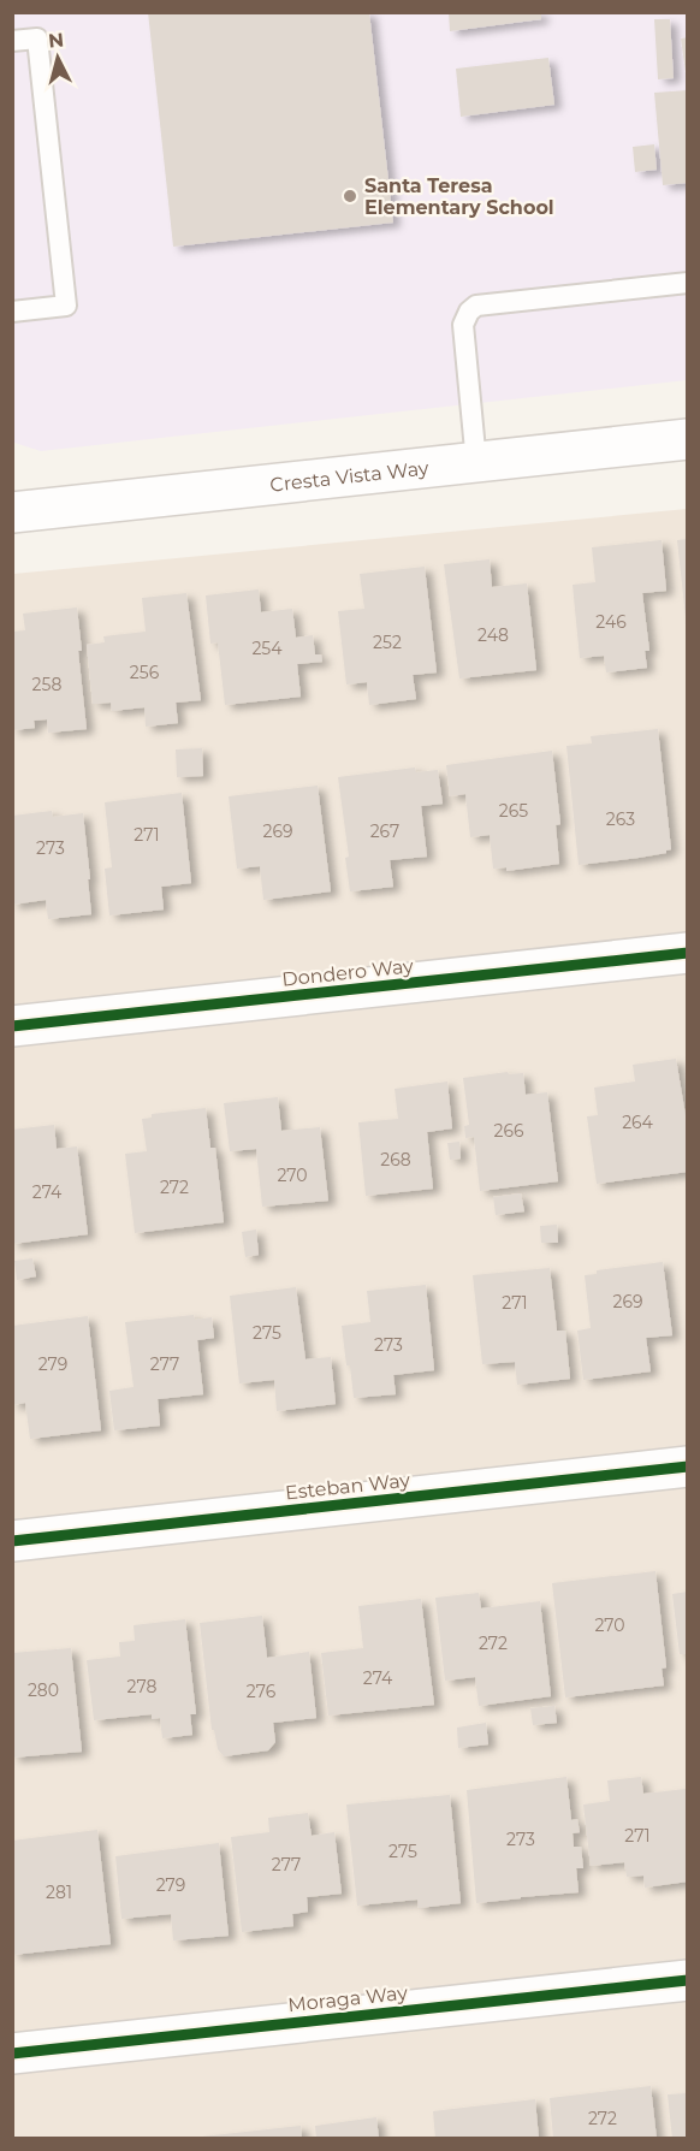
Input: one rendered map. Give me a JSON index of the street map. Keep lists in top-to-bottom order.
{
  "streets": {
    "street": [
      "Cresta Vista Way",
      "Dondero Way",
      "Esteban Way",
      "Moraga Way"
    ]
  },
  "places": ["Santa Teresa Elementary School"],
  "house_numbers": [
    "246",
    "248",
    "252",
    "254",
    "256",
    "258",
    "265",
    "263",
    "269",
    "267",
    "271",
    "273",
    "264",
    "266",
    "268",
    "270",
    "272",
    "274",
    "269",
    "271",
    "275",
    "273",
    "279",
    "277",
    "270",
    "272",
    "274",
    "278",
    "280",
    "276",
    "271",
    "273",
    "275",
    "277",
    "279",
    "281",
    "272"
  ],
  "north": "top"
}
